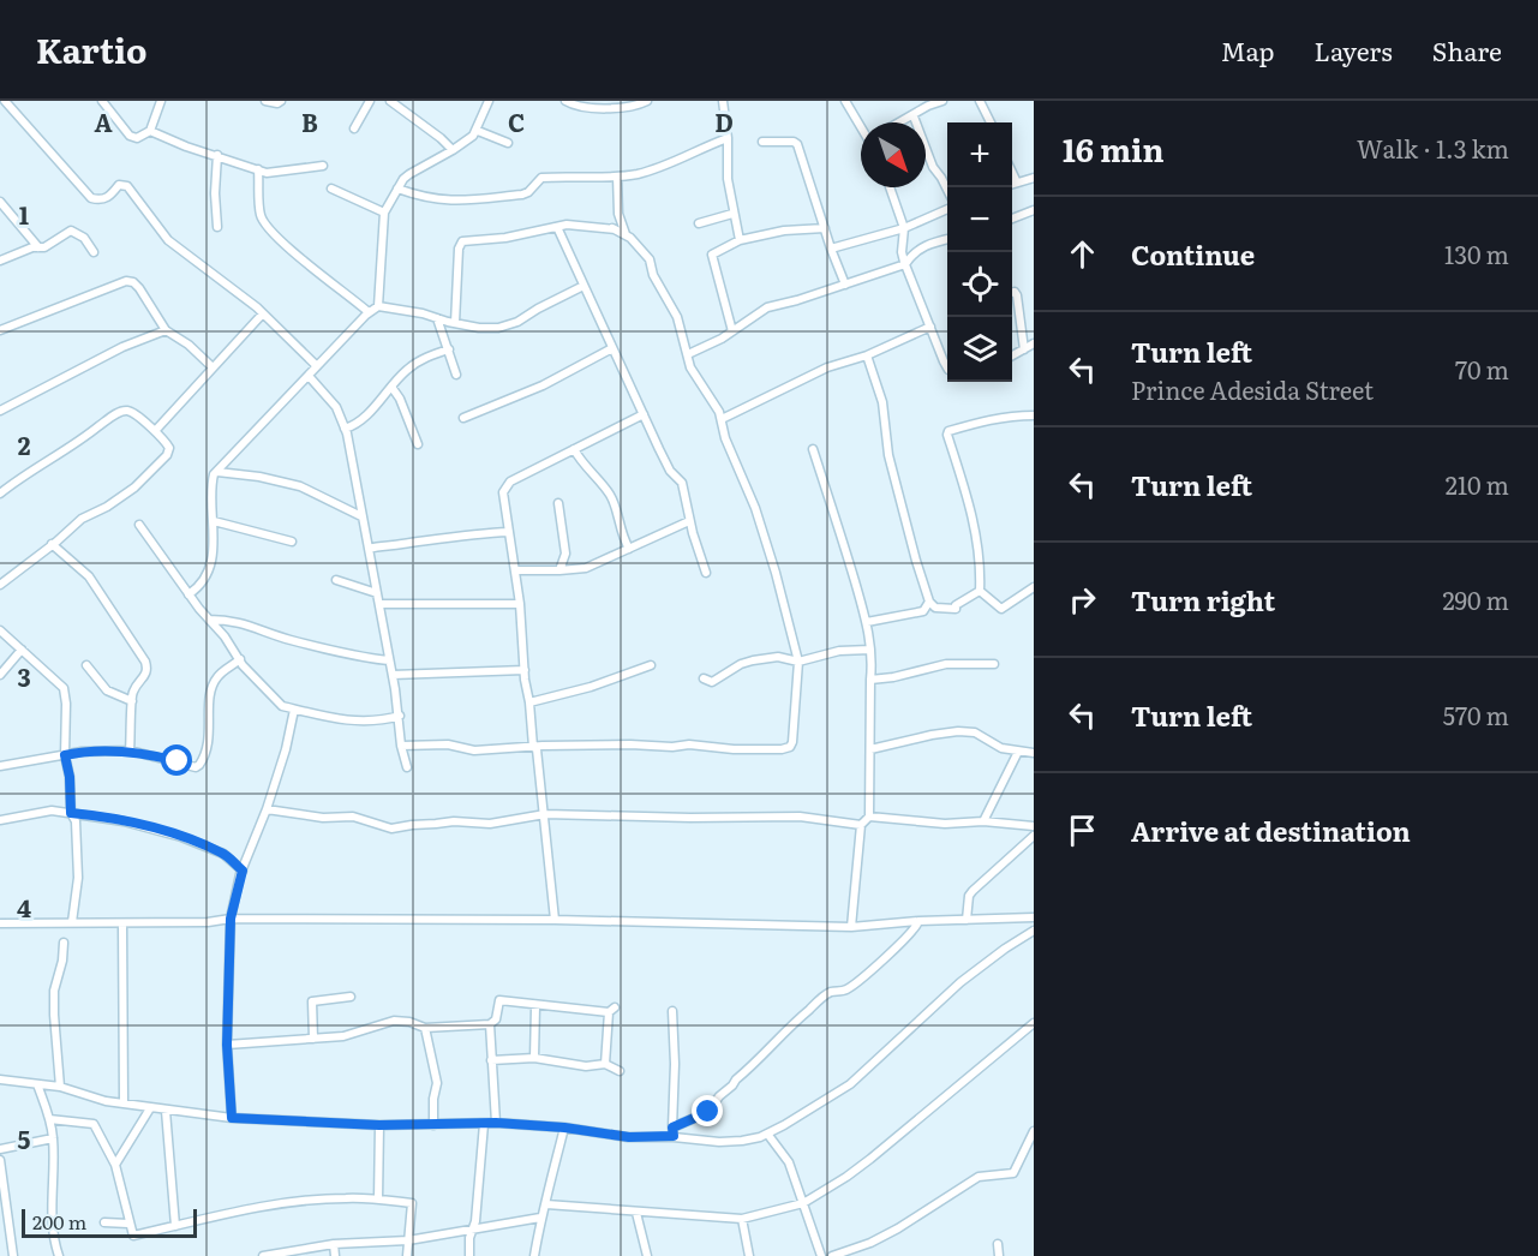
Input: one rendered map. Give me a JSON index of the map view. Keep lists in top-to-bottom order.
{
  "scale_bar": "200 m",
  "north": "bottom right",
  "page": {
    "header": "Kartio",
    "nav": ["Map", "Layers", "Share"],
    "heading": ["16 min", "Walk · 1.3 km"],
    "map_buttons": ["+", "−"],
    "list": [
      ["Continue", "130 m"],
      ["Turn left", "Prince Adesida Street", "70 m"],
      ["Turn left", "210 m"],
      ["Turn right", "290 m"],
      ["Turn left", "570 m"],
      "Arrive at destination"
    ],
    "scale": "200 m"
  },
  "grid": {
    "columns": [
      "A",
      "B",
      "C",
      "D"
    ],
    "rows": [
      "1",
      "2",
      "3",
      "4",
      "5"
    ]
  }
}
